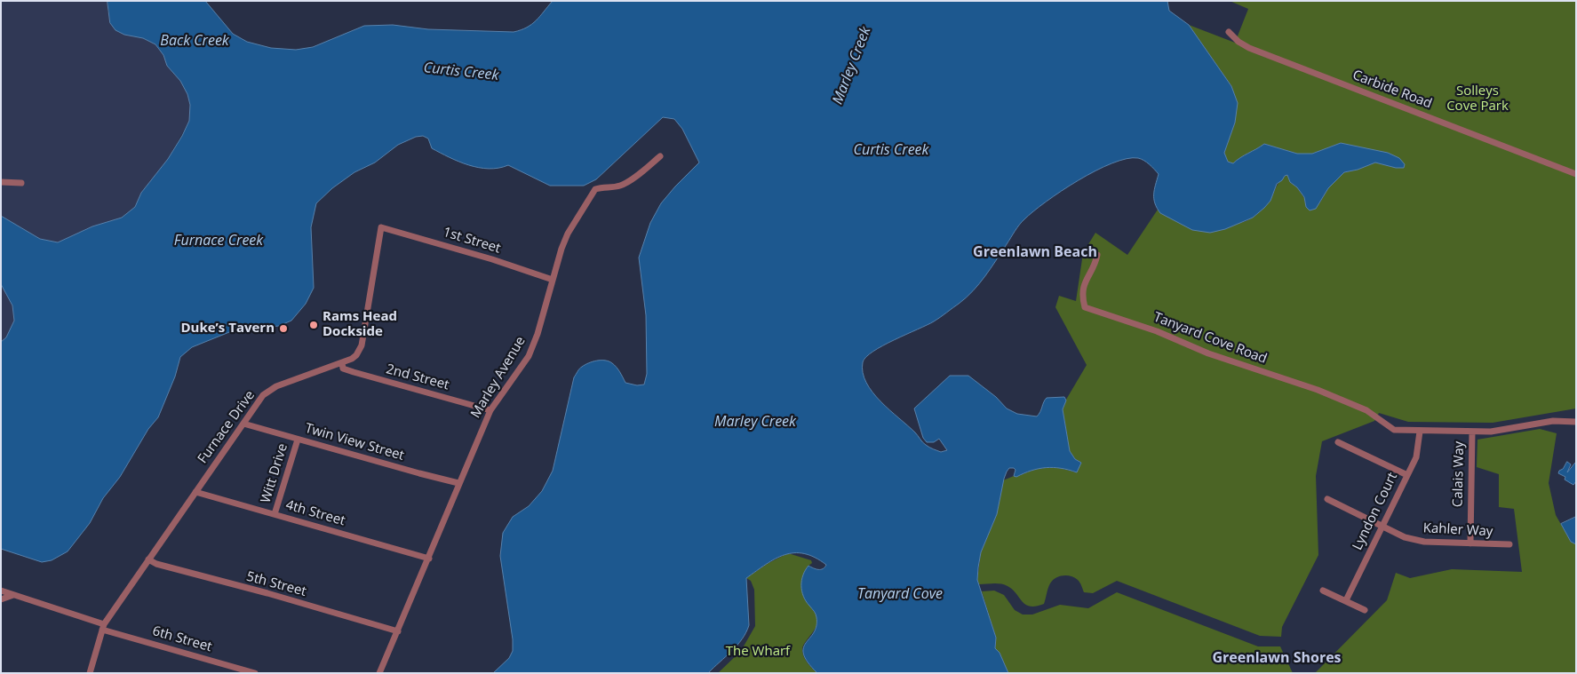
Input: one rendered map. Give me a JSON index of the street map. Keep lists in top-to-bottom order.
{
  "streets": {
    "street": [
      "Carbide Road",
      "1st Street",
      "Tanyard Cove Road",
      "2nd Street",
      "Marley Avenue",
      "Furnace Drive",
      "Twin View Street",
      "Witt Drive",
      "Calais Way",
      "Lyndon Court",
      "4th Street",
      "Kahler Way",
      "5th Street",
      "6th Street"
    ]
  },
  "crossings": [
    ["1st Street", "Marley Avenue"],
    ["1st Street", "Furnace Drive"],
    ["Tanyard Cove Road", "Lyndon Court"],
    ["2nd Street", "Marley Avenue"],
    ["2nd Street", "Furnace Drive"],
    ["Marley Avenue", "Twin View Street"],
    ["Marley Avenue", "4th Street"],
    ["Marley Avenue", "5th Street"],
    ["Furnace Drive", "Twin View Street"],
    ["Furnace Drive", "4th Street"],
    ["Furnace Drive", "5th Street"],
    ["Furnace Drive", "6th Street"],
    ["Twin View Street", "Witt Drive"],
    ["Witt Drive", "4th Street"],
    ["Calais Way", "Kahler Way"],
    ["Lyndon Court", "Kahler Way"]
  ],
  "districts": ["Greenlawn Beach", "Greenlawn Shores"],
  "water": [
    "Back Creek",
    "Marley Creek",
    "Curtis Creek",
    "Furnace Creek",
    "Tanyard Cove"
  ],
  "parks": ["Solleys Cove Park", "The Wharf"],
  "places": ["Rams Head Dockside", "Duke’s Tavern"]
}
